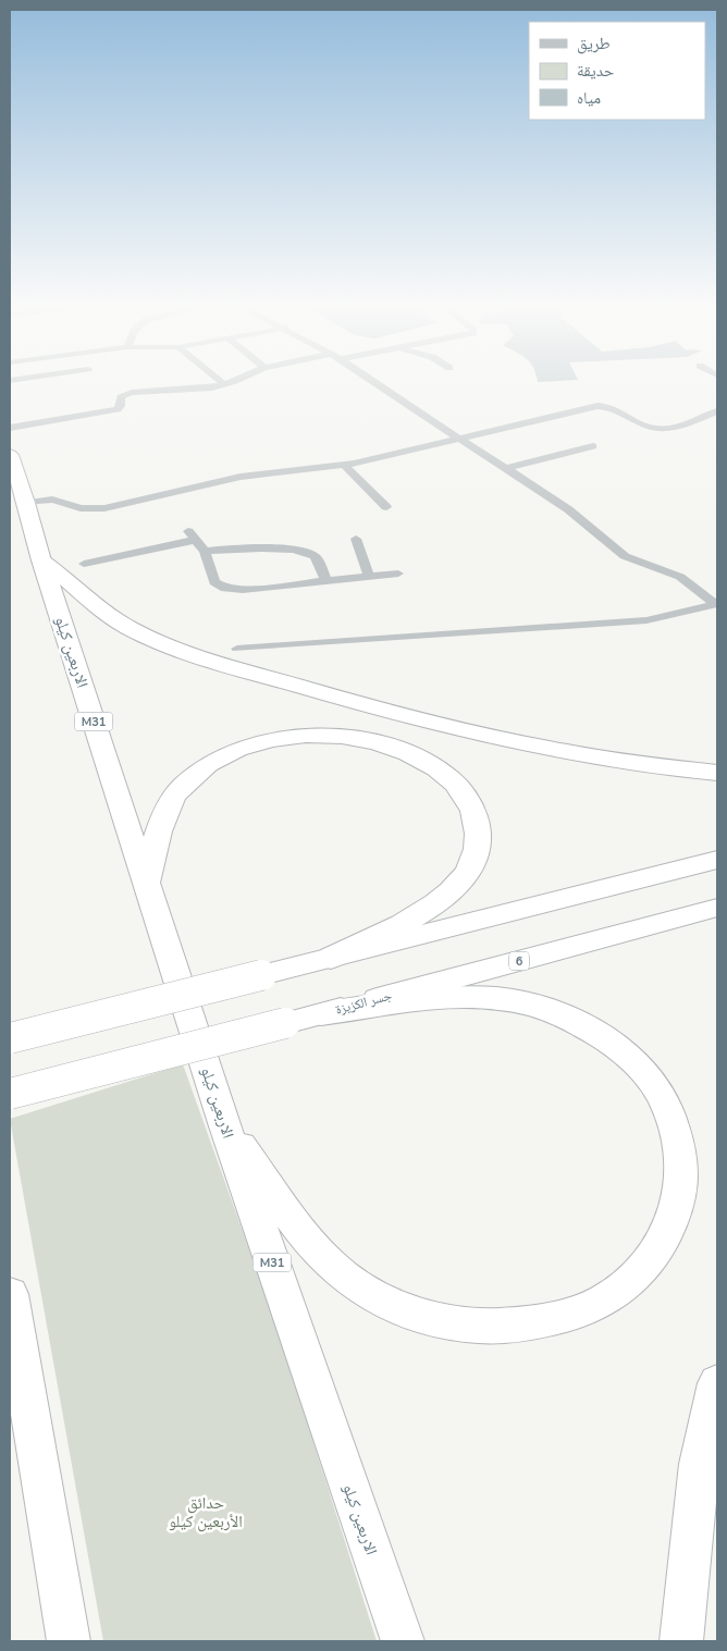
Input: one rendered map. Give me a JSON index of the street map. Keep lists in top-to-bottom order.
{
  "streets": {
    "highway": [
      "الاربعين كيلو",
      "M31",
      "6",
      "جسر الكزيزة"
    ]
  },
  "parks": ["حدائق الأربعين كيلو"],
  "legend": ["طريق", "حديقة", "مياه"]
}
